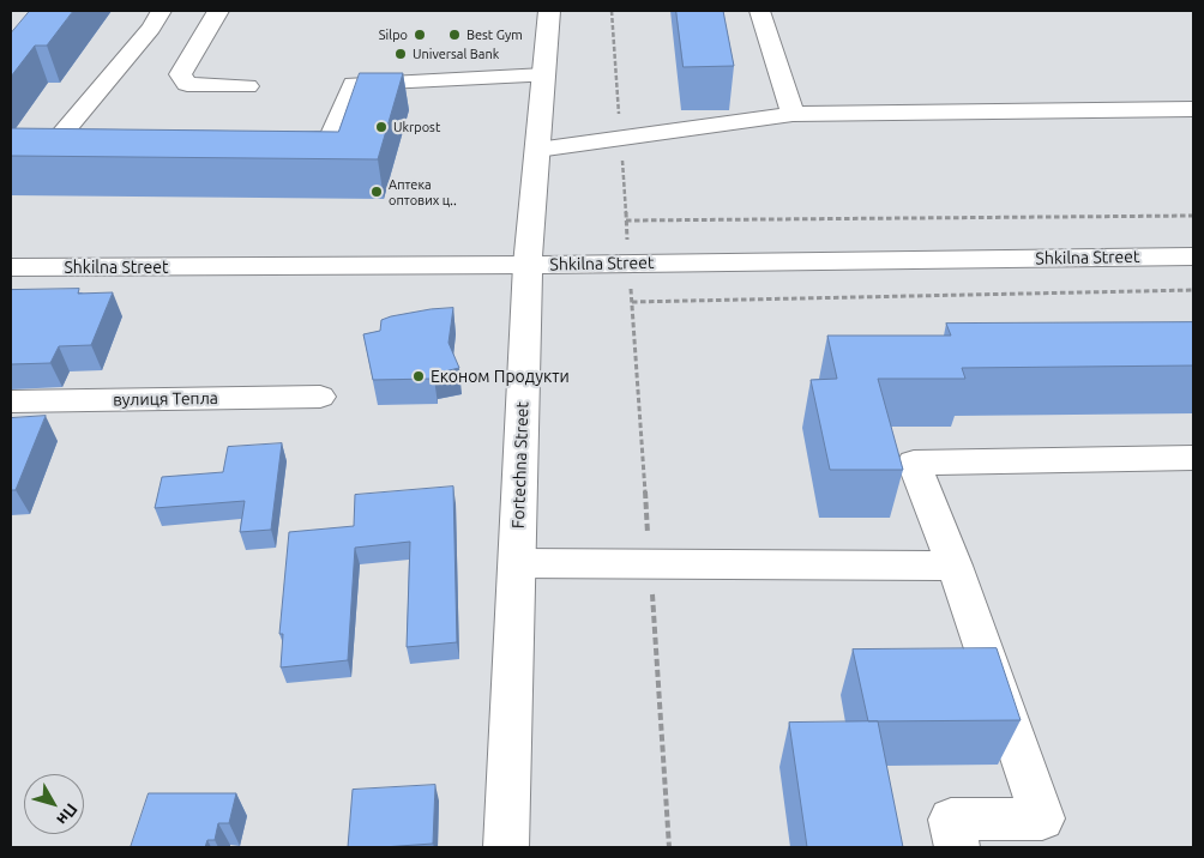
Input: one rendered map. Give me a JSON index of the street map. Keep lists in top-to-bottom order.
{
  "streets": {
    "street": ["Shkilna Street", "вулиця Тепла", "Fortechna Street"]
  },
  "crossings": [
    ["Shkilna Street", "Fortechna Street"]
  ],
  "places": [
    "Silpo",
    "Best Gym",
    "Universal Bank",
    "Ukrpost",
    "Аптека оптових ц‥",
    "Економ Продукти"
  ],
  "north": "bottom right"
}
